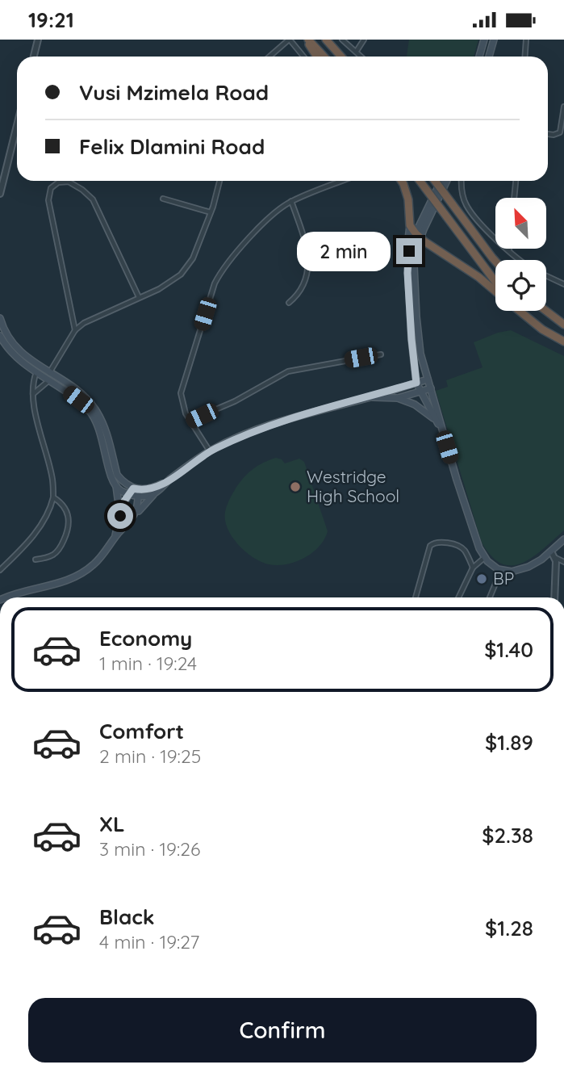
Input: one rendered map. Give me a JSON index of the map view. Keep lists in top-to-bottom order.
{
  "places": ["Westridge High School", "BP"],
  "north": "top left",
  "page": {
    "status": "19:21",
    "banner": ["Vusi Mzimela Road", "Felix Dlamini Road"],
    "bubble": "2 min",
    "list": [
      {
        "name": "Economy",
        "note": "1 min · 19:24",
        "value": "$1.40"
      },
      {
        "name": "Comfort",
        "note": "2 min · 19:25",
        "value": "$1.89"
      },
      {
        "name": "XL",
        "note": "3 min · 19:26",
        "value": "$2.38"
      },
      {
        "name": "Black",
        "note": "4 min · 19:27",
        "value": "$1.28"
      }
    ],
    "buttons": "Confirm"
  }
}
